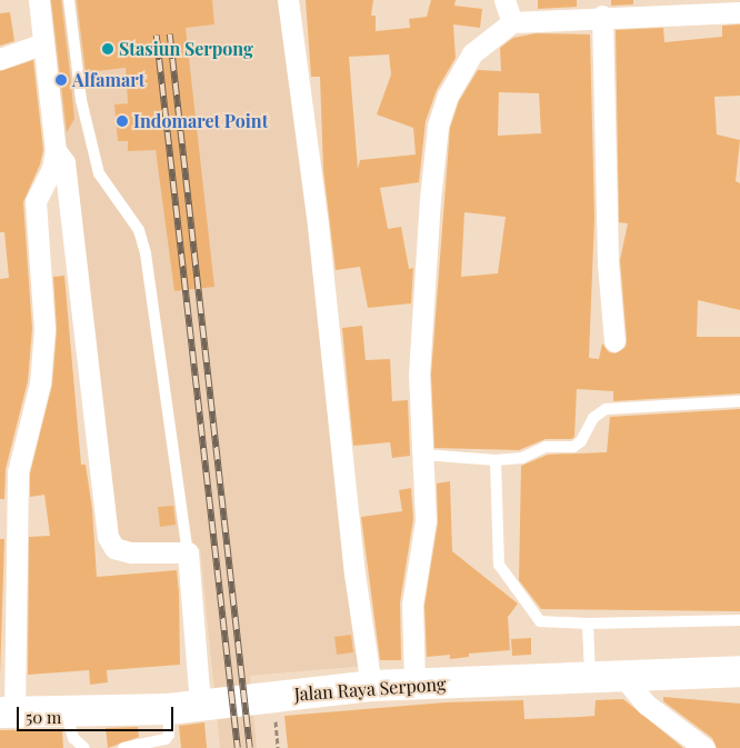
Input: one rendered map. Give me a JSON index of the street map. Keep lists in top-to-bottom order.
{
  "streets": {
    "main road": ["Jalan Raya Serpong"]
  },
  "places": ["Stasiun Serpong", "Alfamart", "Indomaret Point"],
  "scale_bar": "50 m"
}
